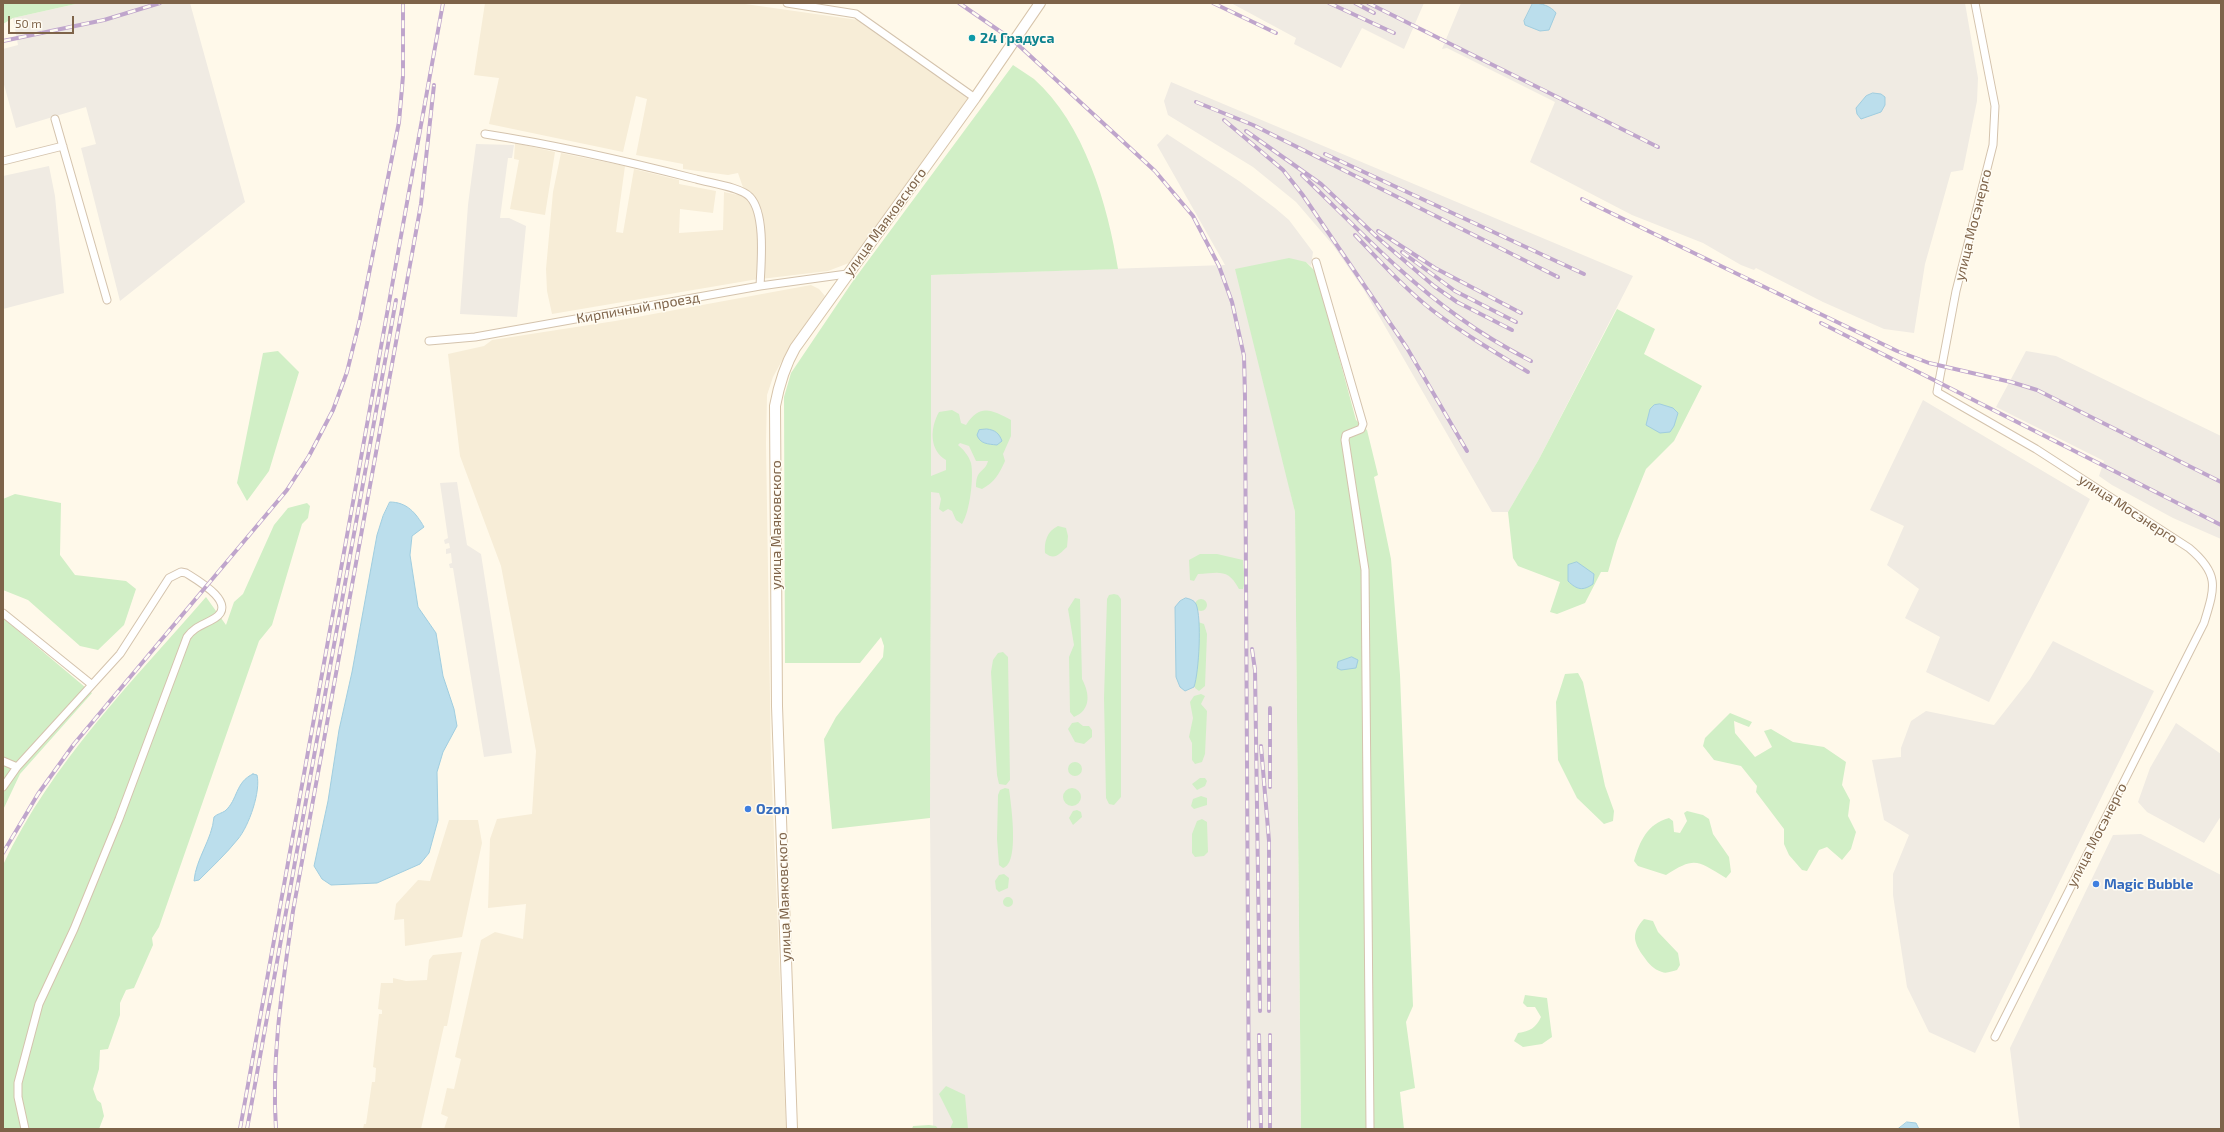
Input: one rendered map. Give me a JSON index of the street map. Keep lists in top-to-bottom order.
{
  "streets": {
    "street": ["улица Маяковского", "улица Мосэнерго", "Кирпичный проезд"]
  },
  "crossings": [
    ["улица Маяковского", "Кирпичный проезд"]
  ],
  "places": ["24 Градуса", "Ozon", "Magic Bubble"],
  "scale_bar": "50 m"
}
